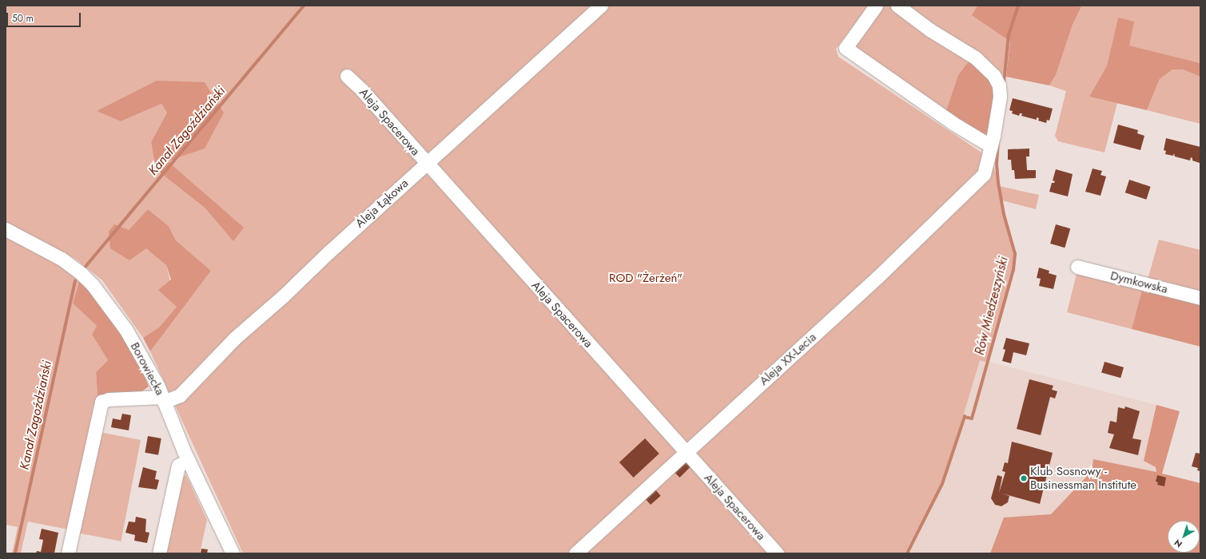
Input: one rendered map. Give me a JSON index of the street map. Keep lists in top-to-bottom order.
{
  "streets": {
    "street": [
      "Aleja Spacerowa",
      "Aleja Łąkowa",
      "Dymkowska",
      "Aleja XX-Lecia",
      "Borowiecka"
    ]
  },
  "crossings": [
    ["Aleja Spacerowa", "Aleja Łąkowa"],
    ["Aleja Spacerowa", "Aleja XX-Lecia"],
    ["Aleja Łąkowa", "Borowiecka"]
  ],
  "water": ["Kanał Zagoździański", "Rów Miedzeszyński"],
  "parks": ["ROD \"Żerżeń\""],
  "places": ["Klub Sosnowy - Businessman Institute"],
  "scale_bar": "50 m",
  "north": "bottom left"
}
